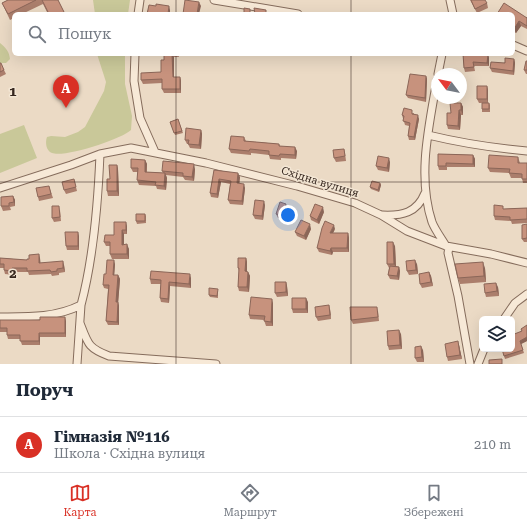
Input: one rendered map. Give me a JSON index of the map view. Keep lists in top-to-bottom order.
{
  "streets": {
    "street": ["Східна вулиця"]
  },
  "north": "top left",
  "page": {
    "search": "Пошук",
    "pins": "A",
    "heading": "Поруч",
    "list": [
      {
        "mark": "A",
        "name": "Гімназія №116",
        "note": "Школа · Східна вулиця",
        "value": "210 m"
      }
    ],
    "nav": ["Карта", "Маршрут", "Збережені"]
  },
  "grid": {
    "rows": ["1", "2"]
  }
}
